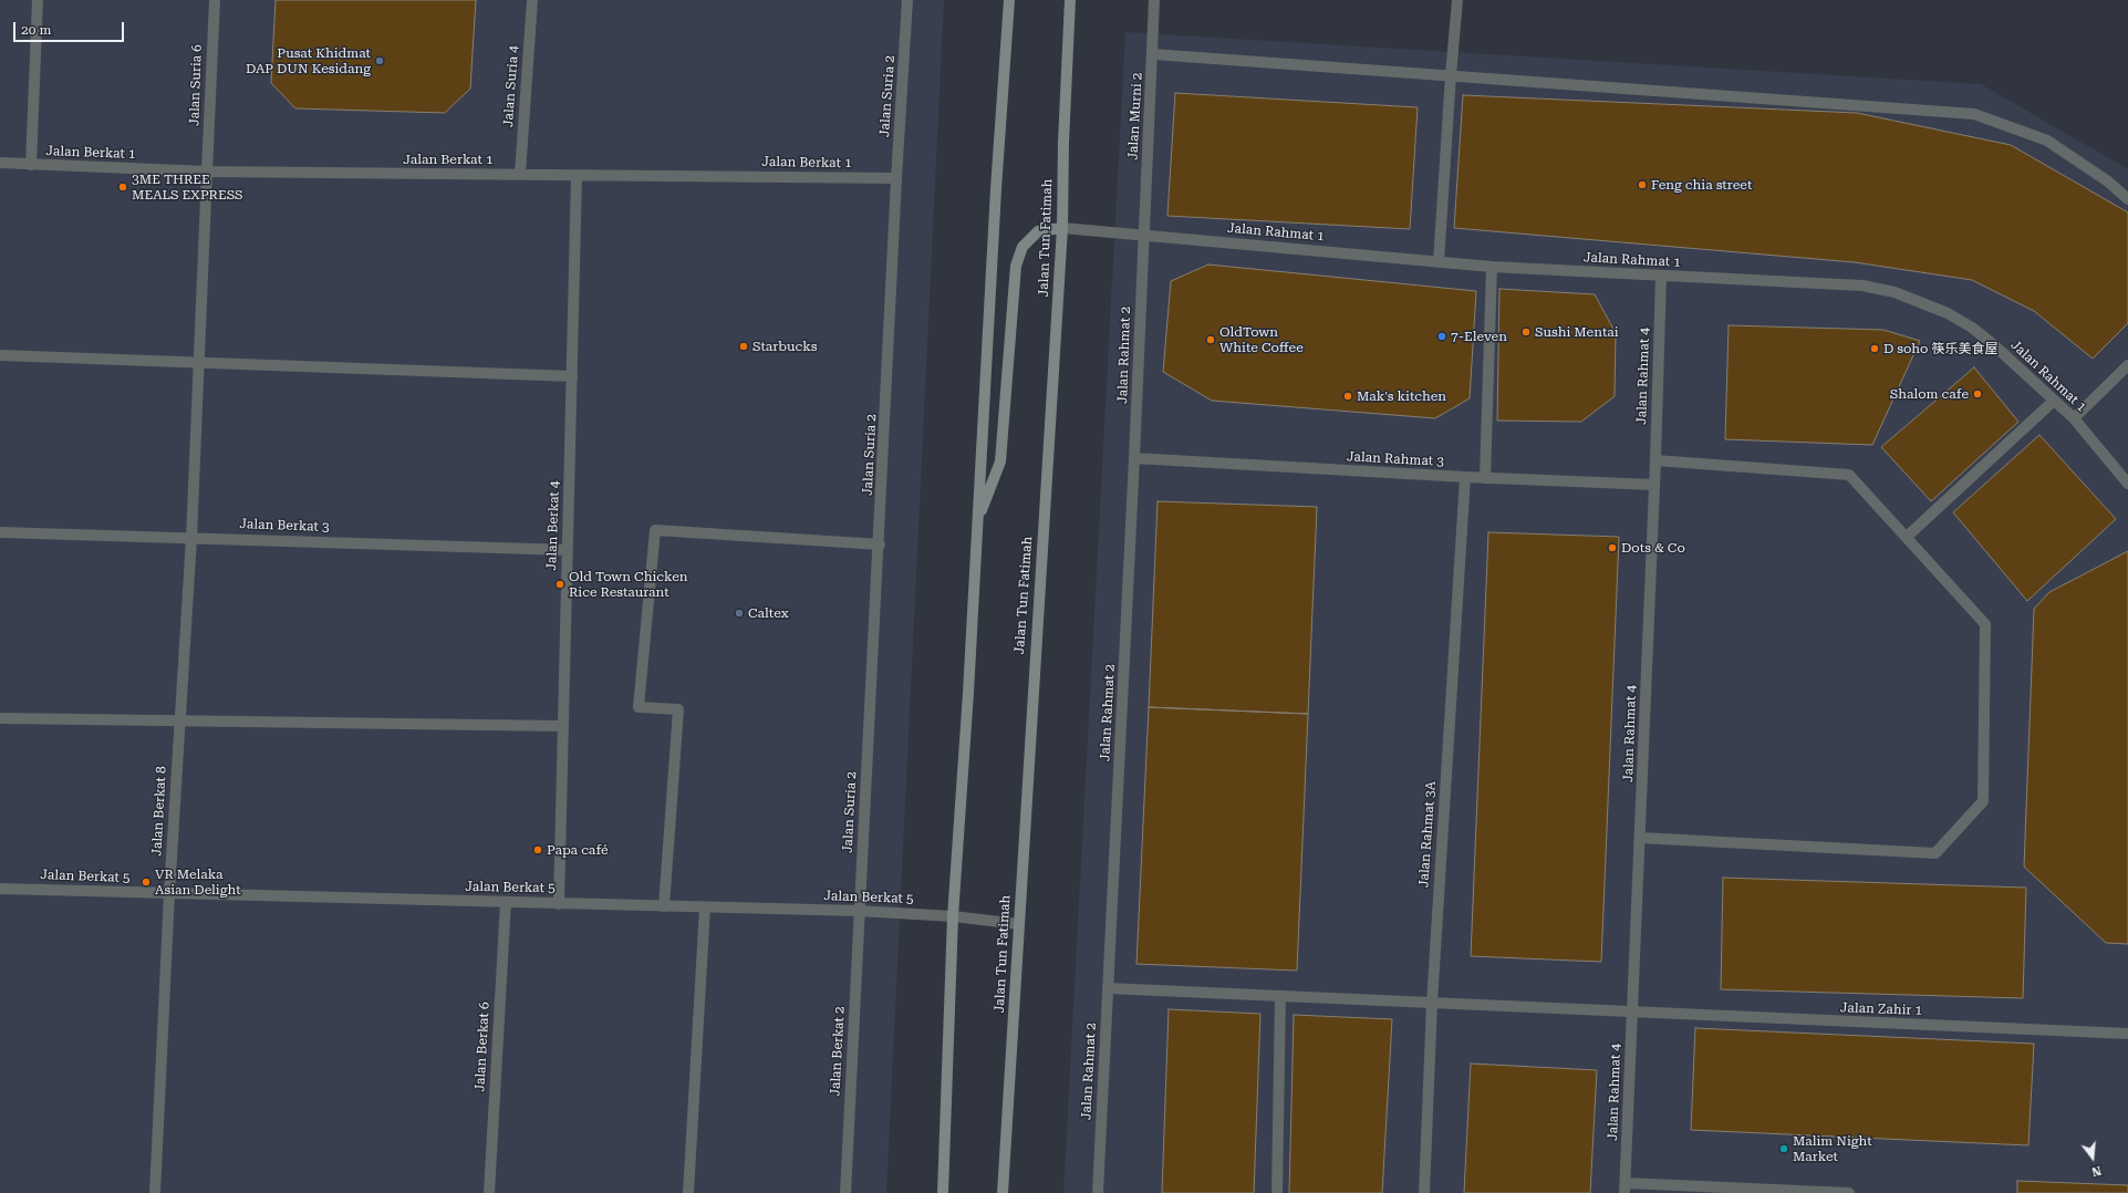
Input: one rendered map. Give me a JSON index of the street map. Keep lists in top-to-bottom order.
{
  "streets": {
    "main road": ["Jalan Tun Fatimah"],
    "street": [
      "Jalan Suria 6",
      "Jalan Suria 4",
      "Jalan Suria 2",
      "Jalan Murni 2",
      "Jalan Berkat 1",
      "Jalan Rahmat 1",
      "Jalan Rahmat 2",
      "Jalan Rahmat 4",
      "Jalan Rahmat 3",
      "Jalan Berkat 3",
      "Jalan Berkat 4",
      "Jalan Berkat 8",
      "Jalan Rahmat 3A",
      "Jalan Berkat 5",
      "Jalan Zahir 1",
      "Jalan Berkat 6",
      "Jalan Berkat 2"
    ]
  },
  "crossings": [
    ["Jalan Suria 6", "Jalan Berkat 1"],
    ["Jalan Suria 6", "Jalan Berkat 8"],
    ["Jalan Suria 4", "Jalan Berkat 1"],
    ["Jalan Suria 2", "Jalan Berkat 1"],
    ["Jalan Suria 2", "Jalan Berkat 5"],
    ["Jalan Suria 2", "Jalan Berkat 2"],
    ["Jalan Murni 2", "Jalan Rahmat 1"],
    ["Jalan Murni 2", "Jalan Rahmat 2"],
    ["Jalan Berkat 1", "Jalan Berkat 4"],
    ["Jalan Rahmat 1", "Jalan Tun Fatimah"],
    ["Jalan Rahmat 1", "Jalan Rahmat 2"],
    ["Jalan Rahmat 1", "Jalan Rahmat 4"],
    ["Jalan Tun Fatimah", "Jalan Berkat 5"],
    ["Jalan Rahmat 2", "Jalan Rahmat 3"],
    ["Jalan Rahmat 2", "Jalan Zahir 1"],
    ["Jalan Rahmat 4", "Jalan Rahmat 3"],
    ["Jalan Rahmat 4", "Jalan Zahir 1"],
    ["Jalan Rahmat 3", "Jalan Rahmat 3A"],
    ["Jalan Berkat 3", "Jalan Berkat 4"],
    ["Jalan Berkat 3", "Jalan Berkat 8"],
    ["Jalan Berkat 4", "Jalan Berkat 5"],
    ["Jalan Berkat 8", "Jalan Berkat 5"],
    ["Jalan Rahmat 3A", "Jalan Zahir 1"],
    ["Jalan Berkat 5", "Jalan Berkat 6"],
    ["Jalan Berkat 5", "Jalan Berkat 2"]
  ],
  "places": [
    "Pusat Khidmat DAP DUN Kesidang",
    "Feng chia street",
    "3ME THREE MEALS EXPRESS",
    "Sushi Mentai",
    "7-Eleven",
    "OldTown White Coffee",
    "Starbucks",
    "D soho 筷乐美食屋",
    "Shalom cafe",
    "Mak's kitchen",
    "Dots & Co",
    "Old Town Chicken Rice Restaurant",
    "Caltex",
    "Papa café",
    "VR Melaka Asian Delight",
    "Malim Night Market"
  ],
  "scale_bar": "20 m",
  "north": "bottom"
}
